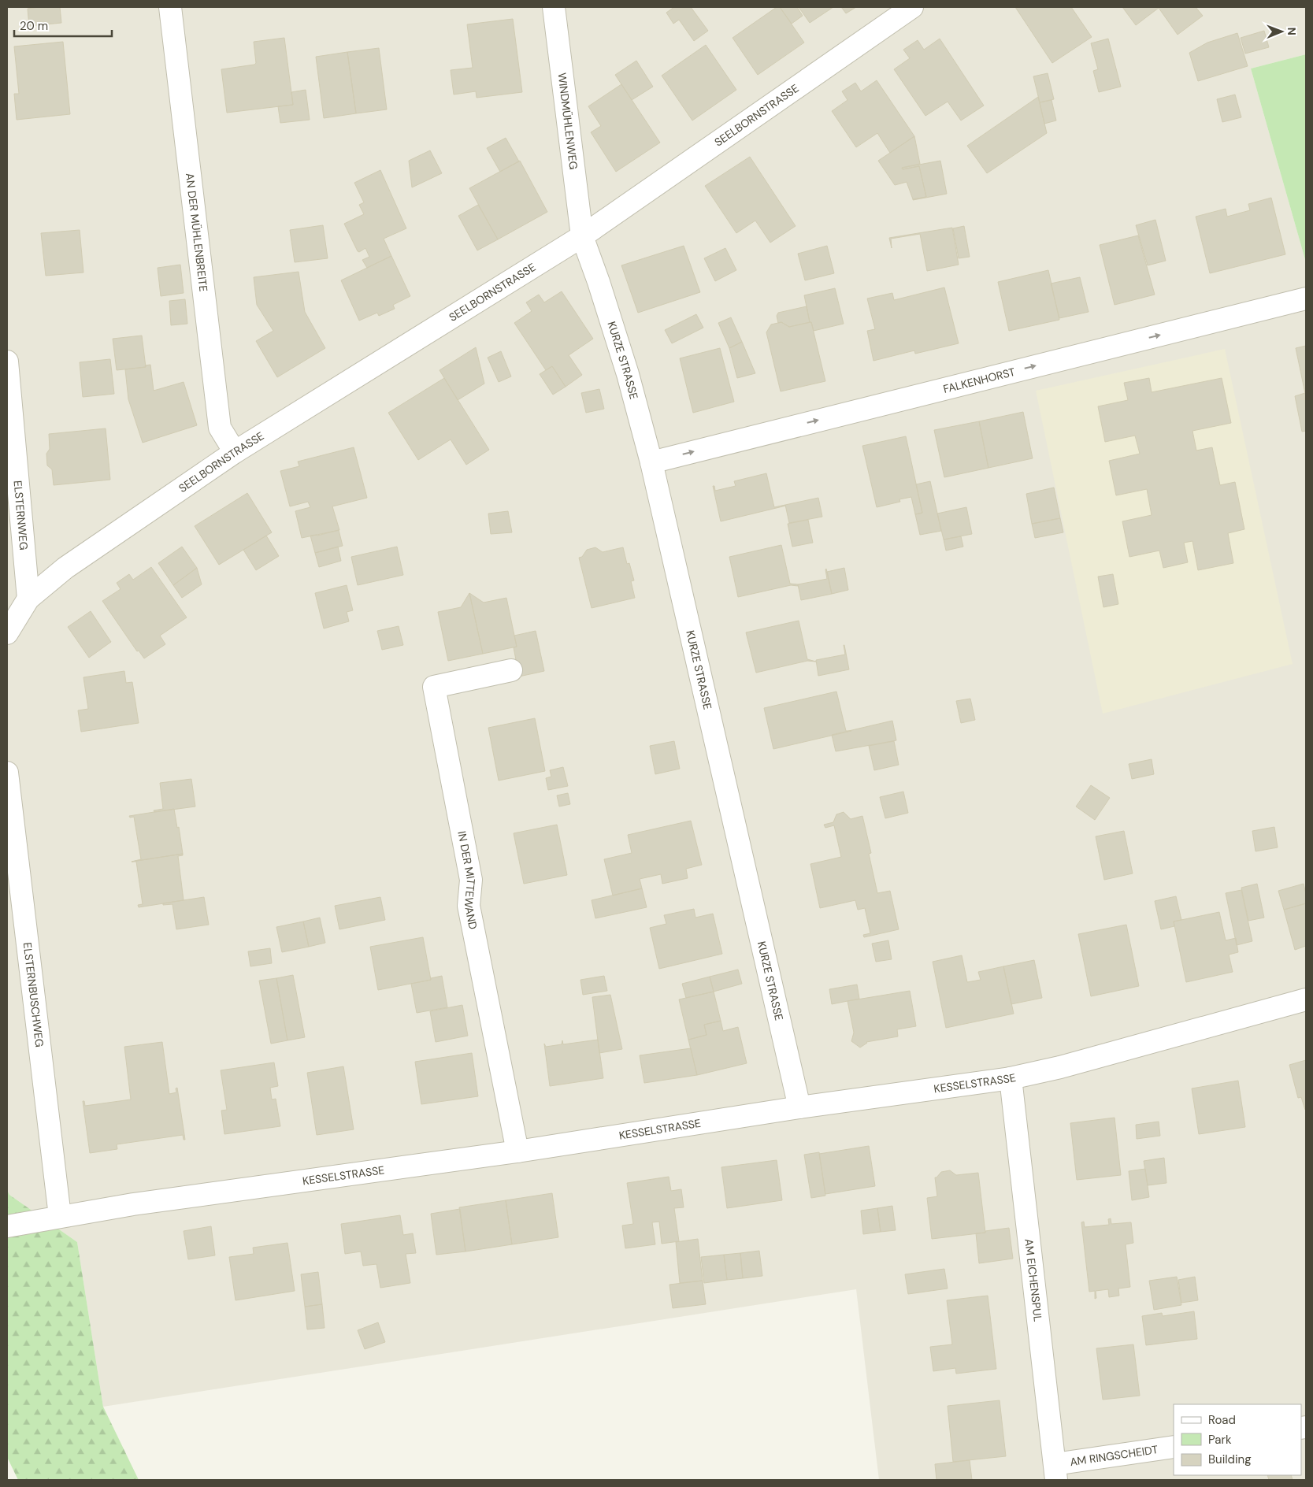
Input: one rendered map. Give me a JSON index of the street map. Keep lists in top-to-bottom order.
{
  "streets": {
    "street": [
      "SEELBORNSTRASSE",
      "WINDMÜHLENWEG",
      "AN DER MÜHLENBREITE",
      "KURZE STRASSE",
      "FALKENHORST",
      "ELSTERNWEG",
      "IN DER MITTEWAND",
      "ELSTERNBUSCHWEG",
      "KESSELSTRASSE",
      "AM EICHENSPUL",
      "AM RINGSCHEIDT"
    ]
  },
  "crossings": [
    ["SEELBORNSTRASSE", "WINDMÜHLENWEG"],
    ["SEELBORNSTRASSE", "AN DER MÜHLENBREITE"],
    ["SEELBORNSTRASSE", "KURZE STRASSE"],
    ["SEELBORNSTRASSE", "ELSTERNWEG"],
    ["WINDMÜHLENWEG", "KURZE STRASSE"],
    ["KURZE STRASSE", "FALKENHORST"],
    ["KURZE STRASSE", "KESSELSTRASSE"],
    ["IN DER MITTEWAND", "KESSELSTRASSE"],
    ["ELSTERNBUSCHWEG", "KESSELSTRASSE"],
    ["KESSELSTRASSE", "AM EICHENSPUL"],
    ["AM EICHENSPUL", "AM RINGSCHEIDT"]
  ],
  "one_way": ["FALKENHORST"],
  "legend": ["Road", "Park", "Building"],
  "scale_bar": "20 m",
  "north": "right"
}
